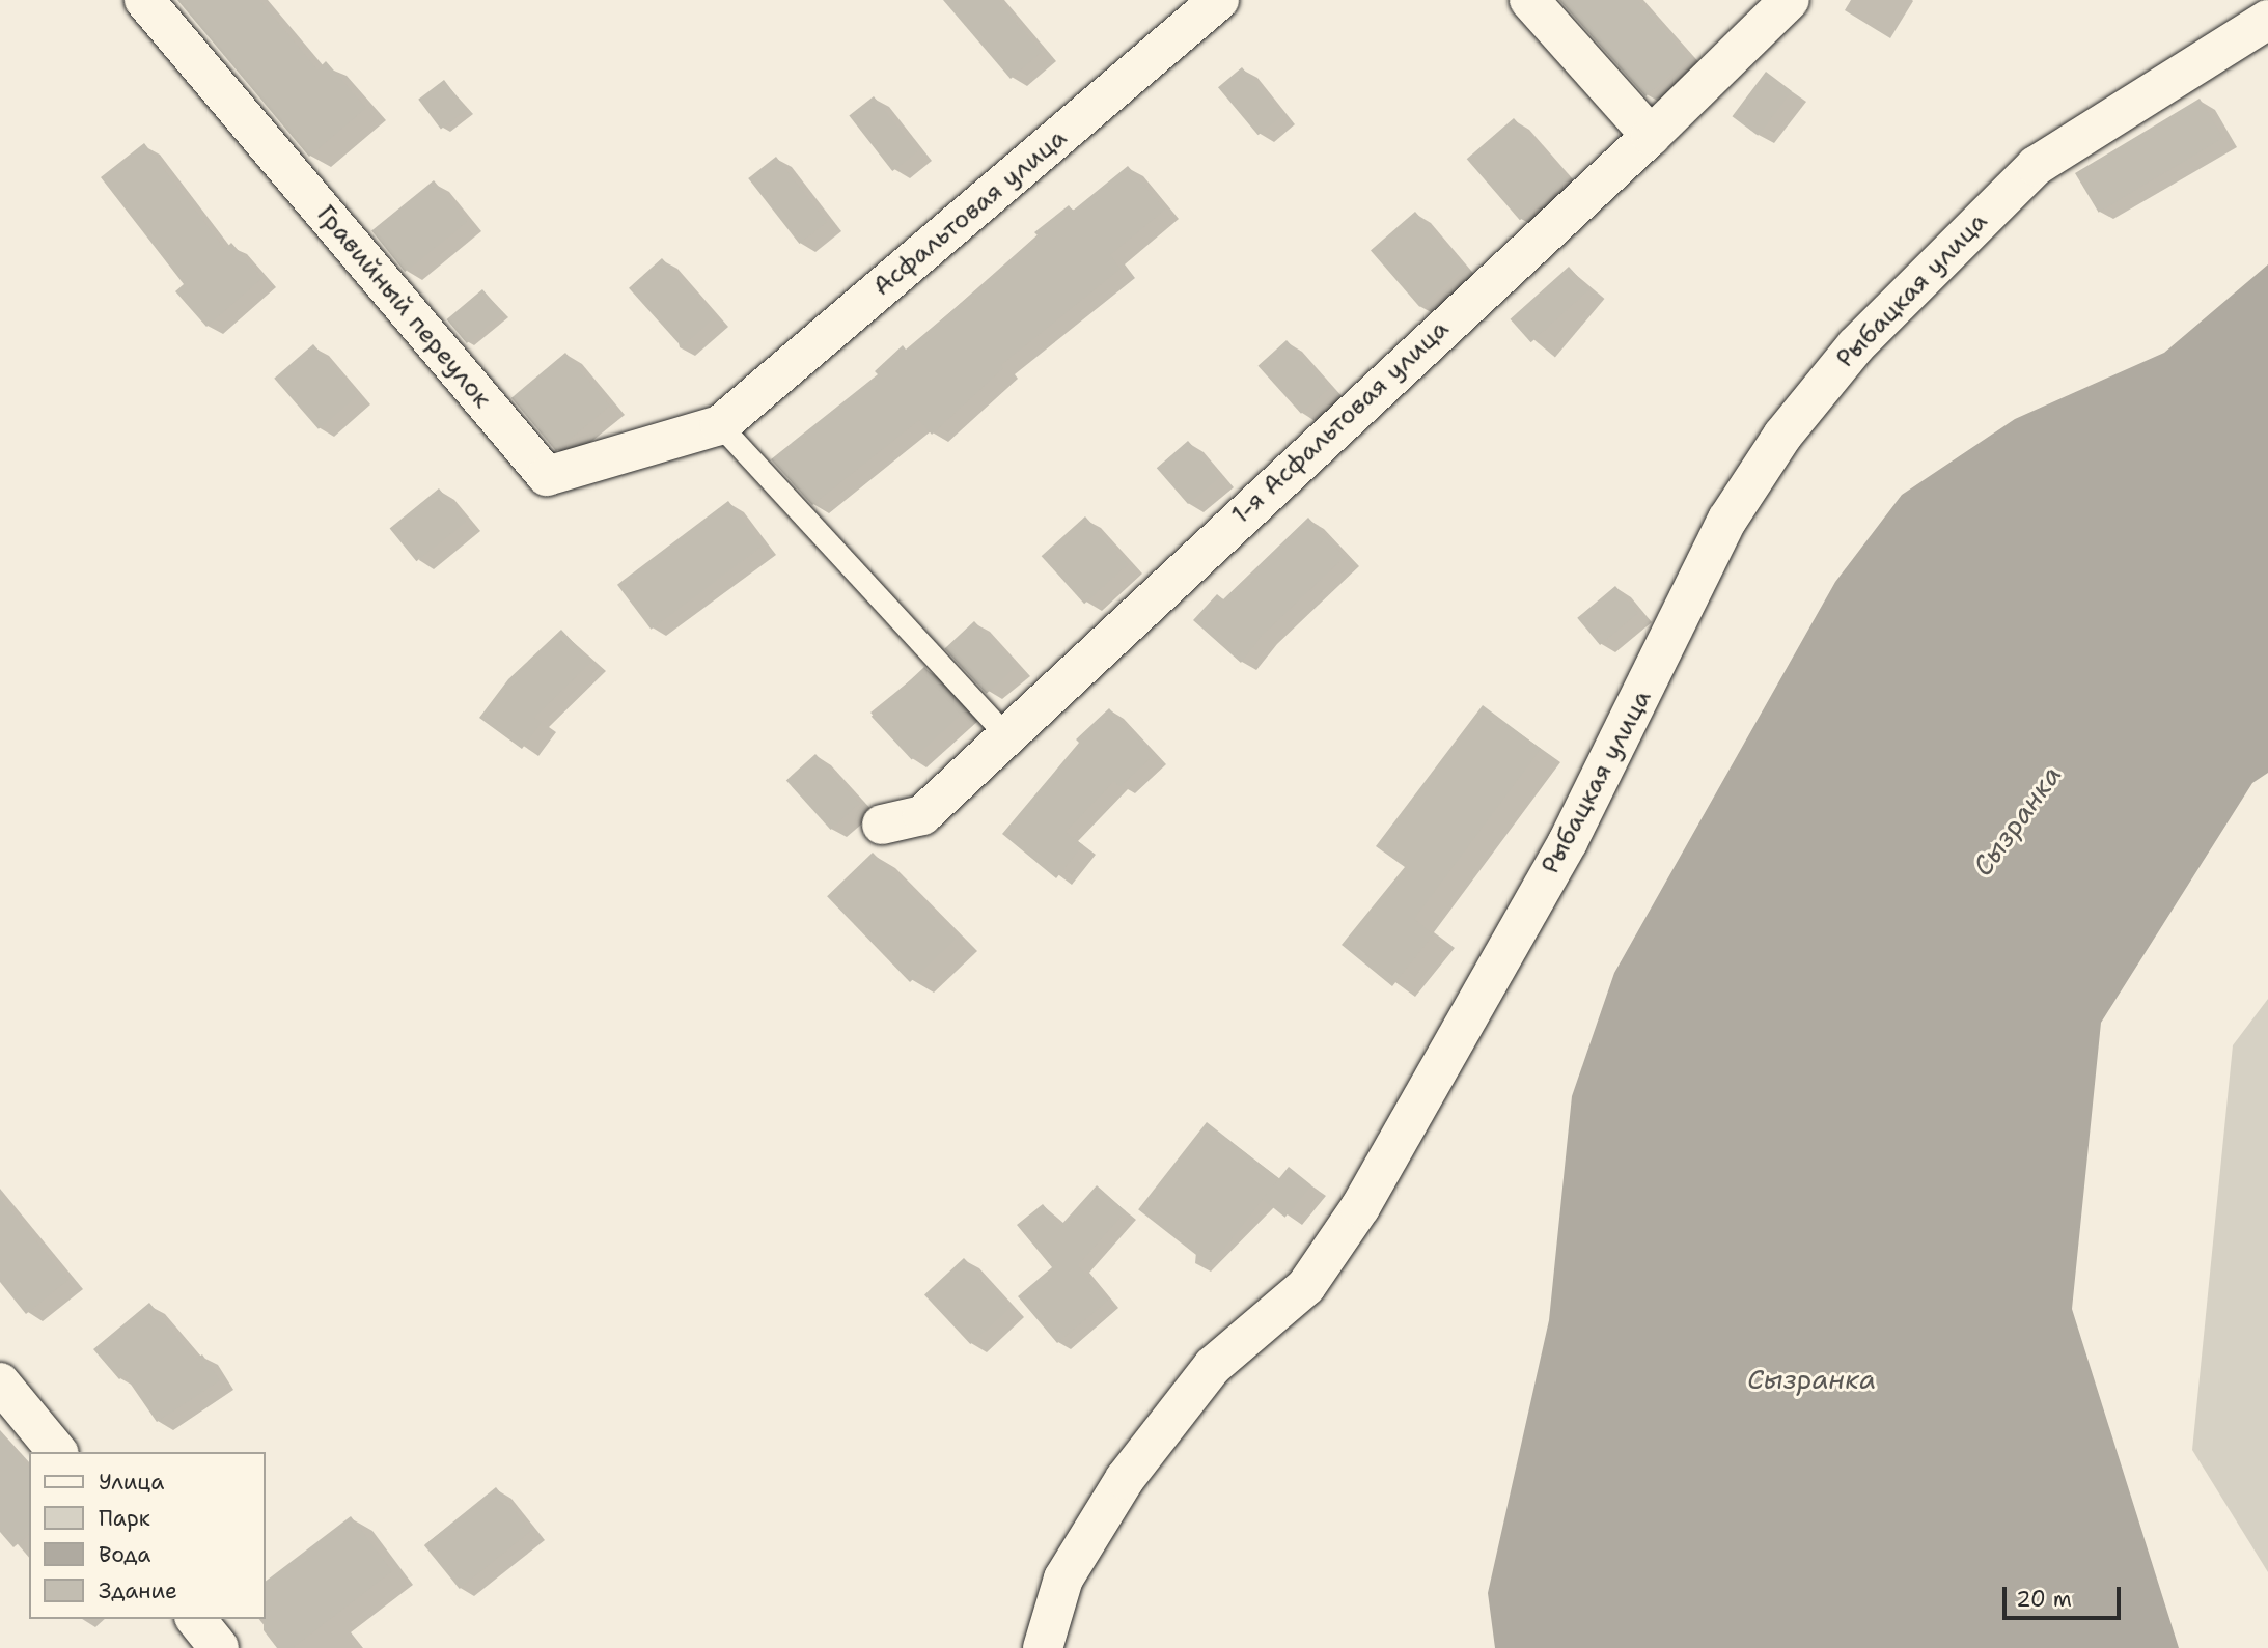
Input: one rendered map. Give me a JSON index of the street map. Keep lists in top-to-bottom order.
{
  "streets": {
    "street": [
      "Асфальтовая улица",
      "Рыбацкая улица",
      "Гравийный переулок",
      "1-я Асфальтовая улица"
    ]
  },
  "crossings": [
    ["Асфальтовая улица", "Гравийный переулок"]
  ],
  "water": ["Сызранка"],
  "legend": [
    "Улица",
    "Парк",
    "Вода",
    "Здание"
  ],
  "scale_bar": "20 m"
}
